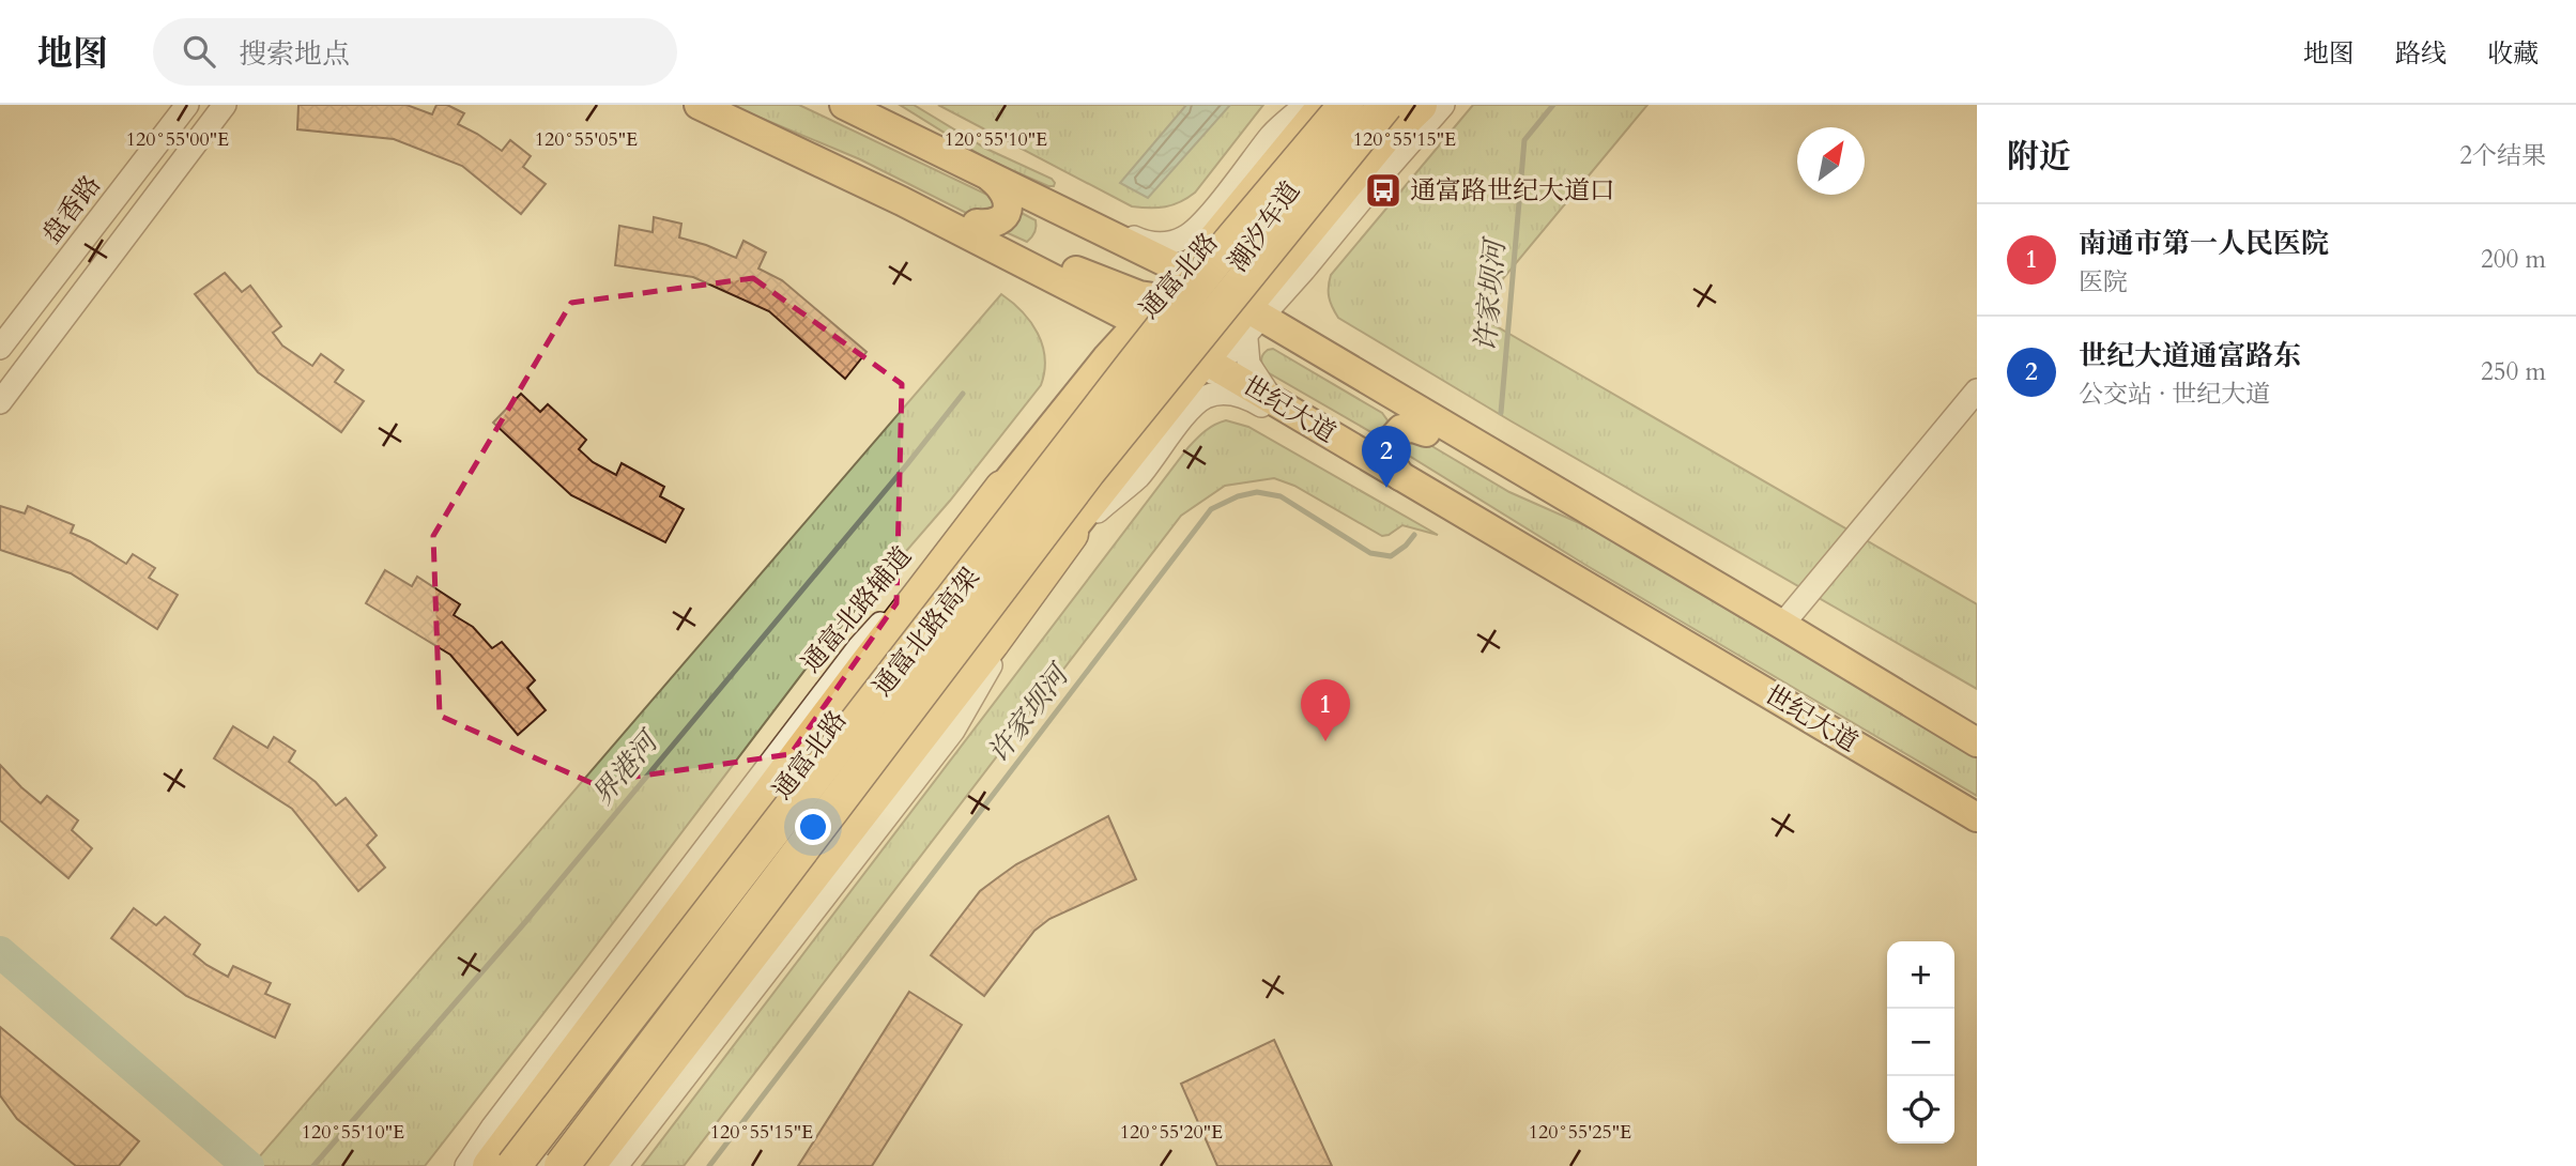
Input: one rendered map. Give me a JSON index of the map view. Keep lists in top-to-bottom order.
{
  "streets": {
    "highway": ["通富北路高架"],
    "main road": ["通富北路", "世纪大道"],
    "street": ["盘香路", "潮汐车道", "通富北路辅道"]
  },
  "crossings": [
    ["潮汐车道", "通富北路高架"],
    ["通富北路", "世纪大道"],
    ["通富北路", "通富北路辅道"]
  ],
  "water": ["许家坝河", "界港河"],
  "places": {
    "bus stop": ["通富路世纪大道口"]
  },
  "north": "top right",
  "page": {
    "header": "地图",
    "search": "搜索地点",
    "nav": ["地图", "路线", "收藏"],
    "heading": ["附近", "2个结果"],
    "list": [
      {
        "mark": "1",
        "name": "南通市第一人民医院",
        "note": "医院",
        "value": "200 m"
      },
      {
        "mark": "2",
        "name": "世纪大道通富路东",
        "note": "公交站 · 世纪大道",
        "value": "250 m"
      }
    ],
    "pins": ["2", "1"],
    "map_buttons": ["+", "−"]
  },
  "coordinates": [
    "120°55'00\"E",
    "120°55'05\"E",
    "120°55'10\"E",
    "120°55'15\"E",
    "120°55'20\"E",
    "120°55'25\"E"
  ]
}
